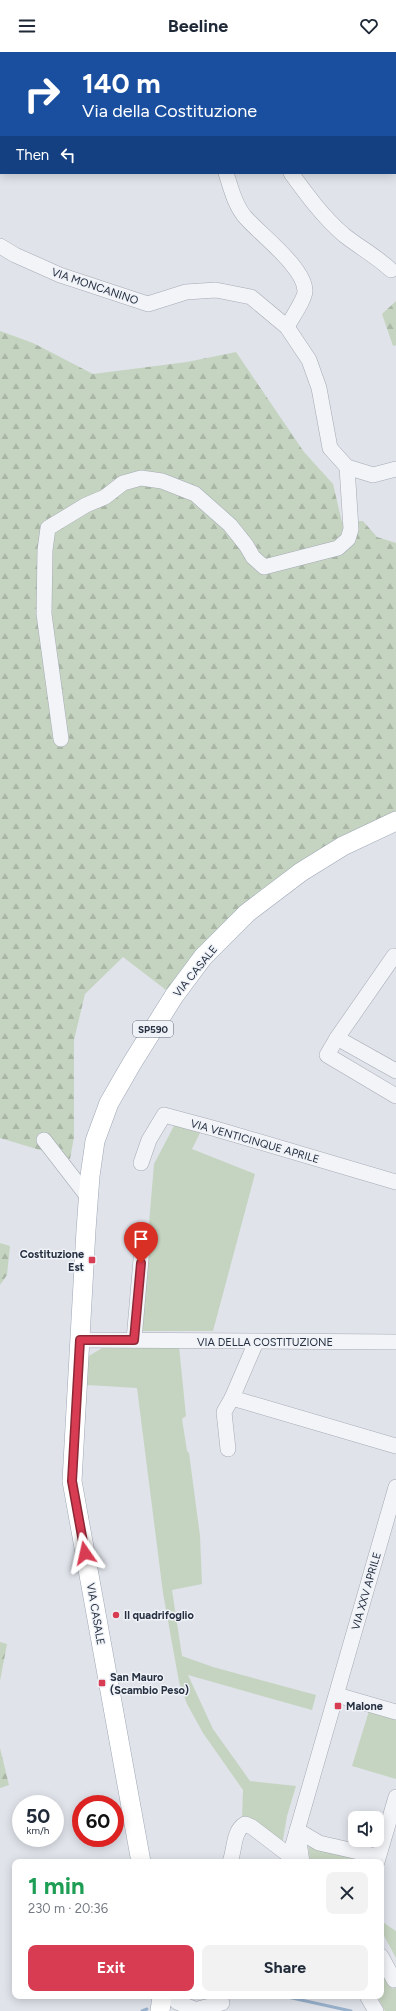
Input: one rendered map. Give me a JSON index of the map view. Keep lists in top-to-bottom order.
{
  "streets": {
    "main road": ["VIA CASALE", "SP590"],
    "street": [
      "VIA MONCANINO",
      "VIA VENTICINQUE APRILE",
      "VIA DELLA COSTITUZIONE",
      "VIA XXV APRILE"
    ]
  },
  "crossings": [
    ["VIA CASALE", "VIA DELLA COSTITUZIONE"]
  ],
  "places": {
    "transit": ["Costituzione Est", "San Mauro (Scambio Peso)", "Malone"],
    "other": ["Il quadrifoglio"]
  },
  "page": {
    "header": "Beeline",
    "turn": ["140 m", "Via della Costituzione"],
    "then": "Then",
    "speed": "50 km/h",
    "limit": "60",
    "heading": ["1 min", "230 m · 20:36"],
    "buttons": ["Exit", "Share"]
  }
}
